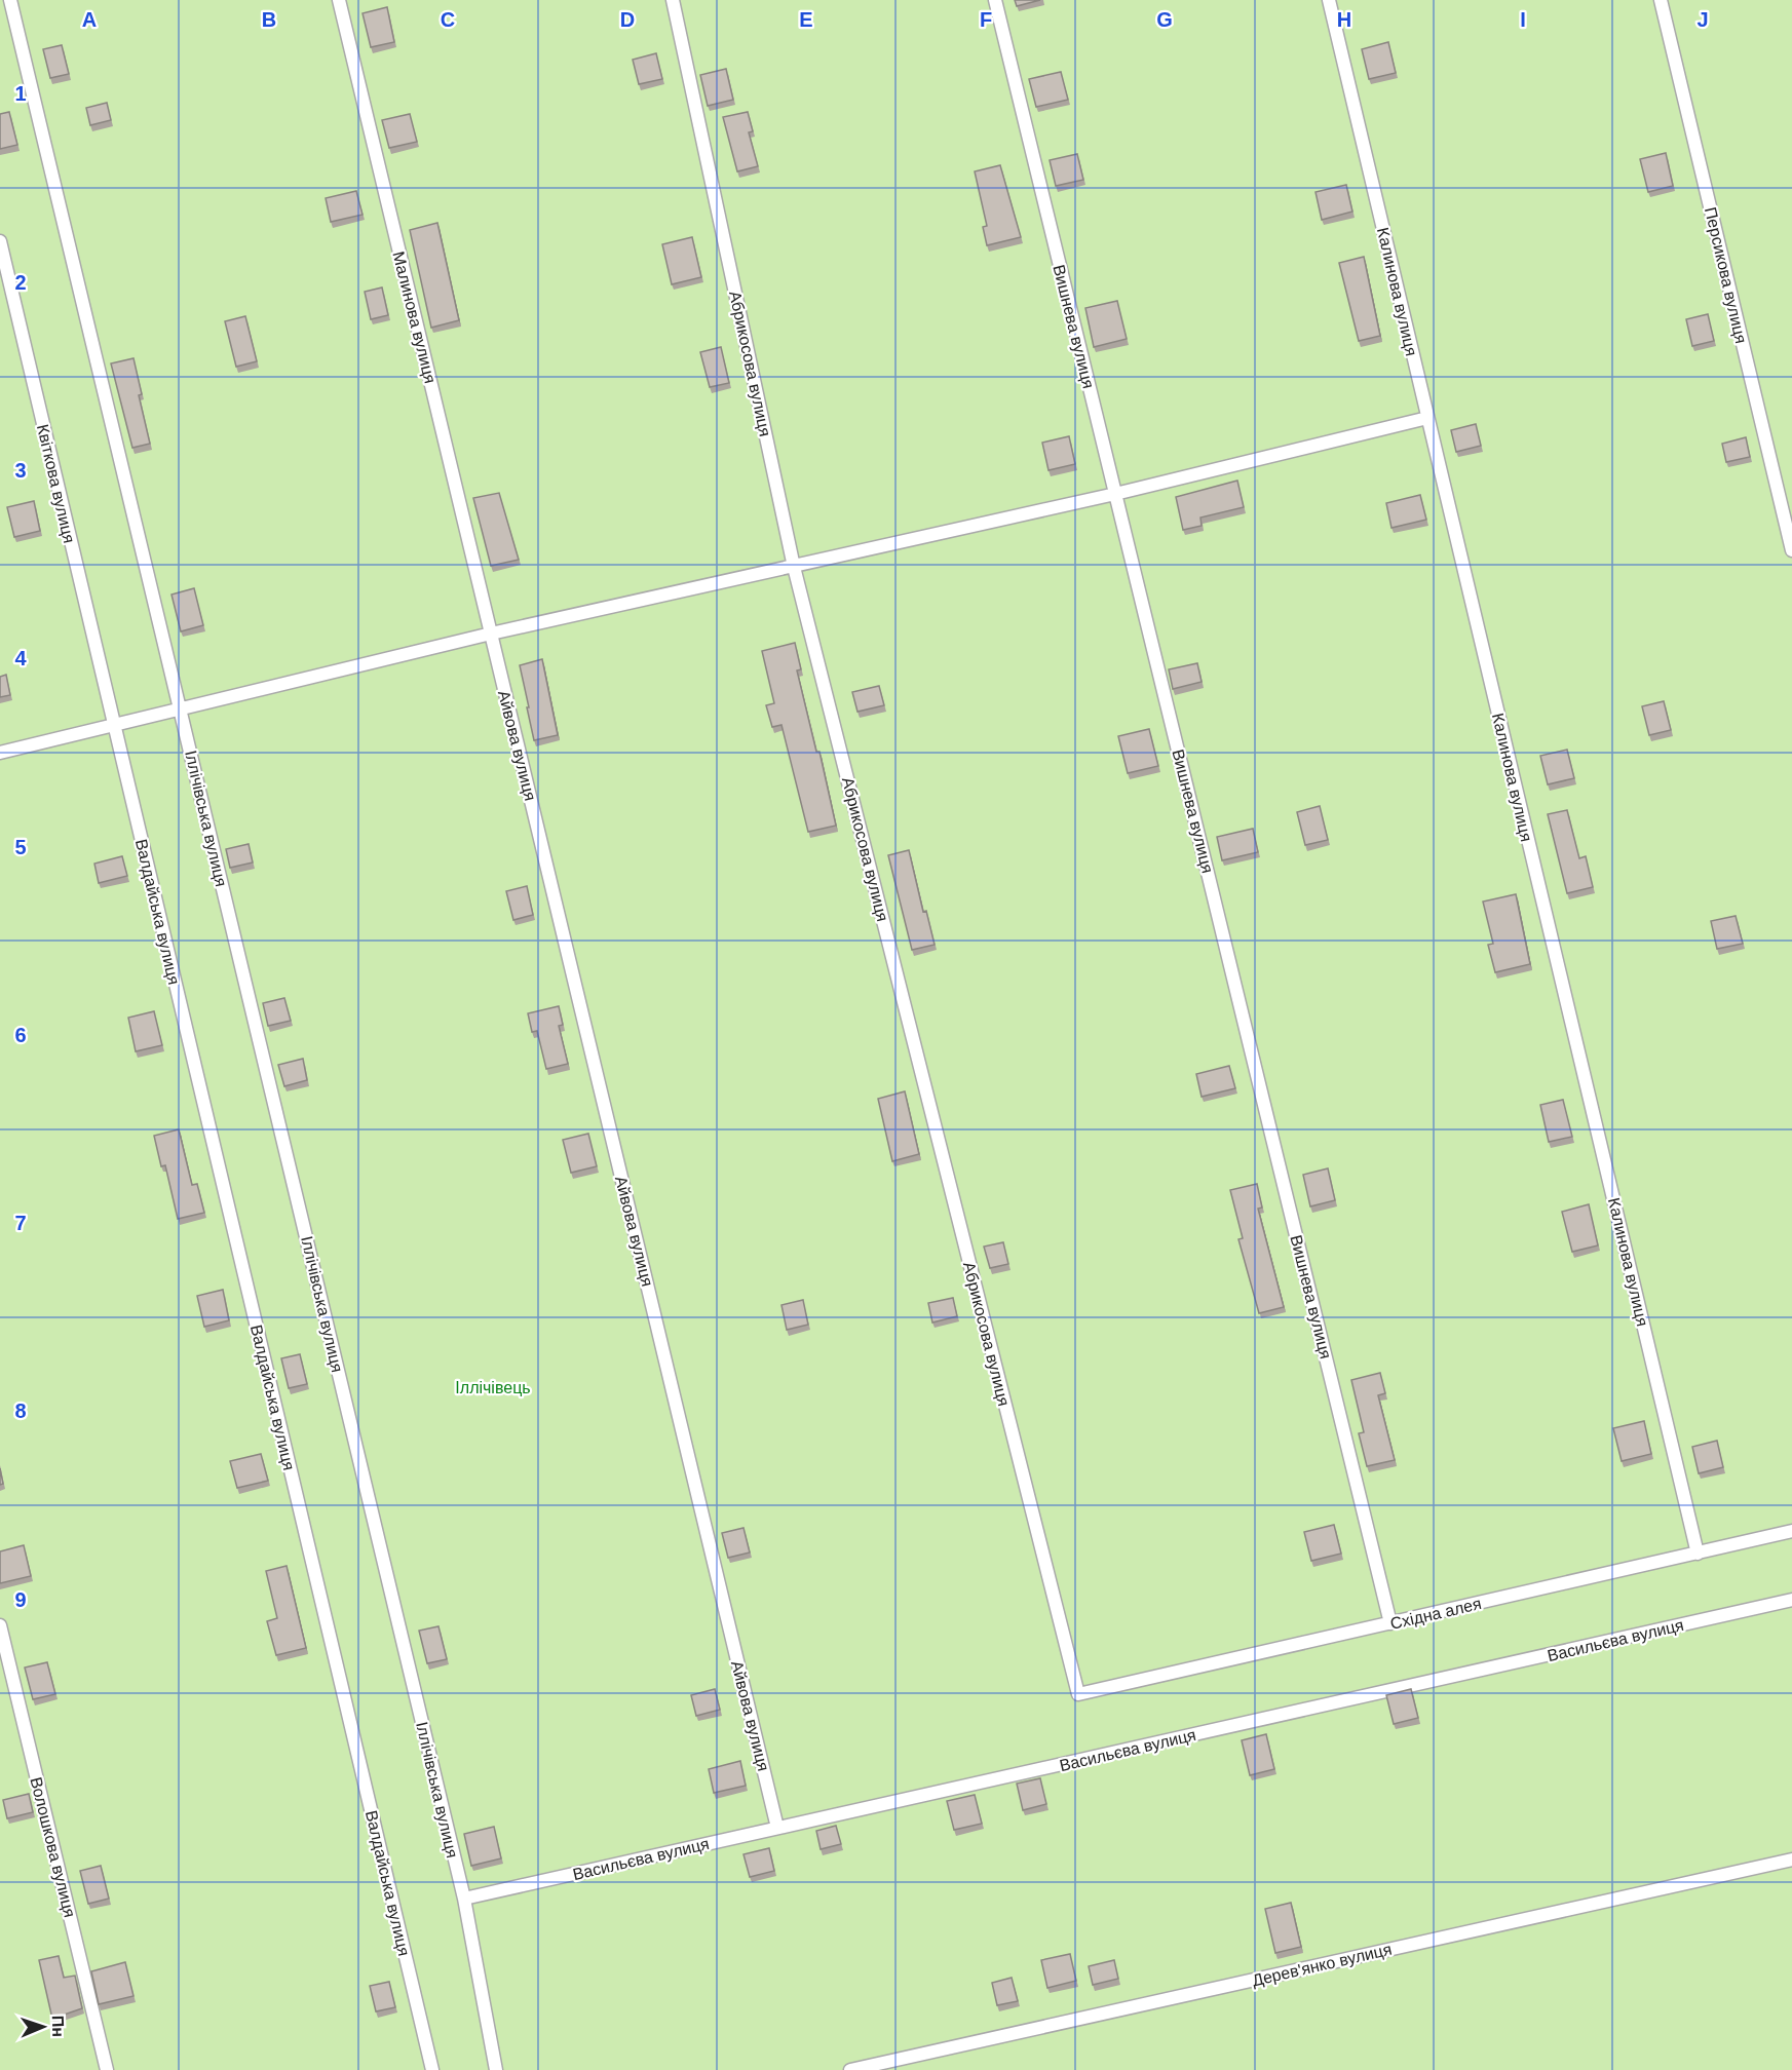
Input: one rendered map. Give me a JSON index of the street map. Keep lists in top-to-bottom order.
{
  "streets": {
    "lane": [
      "Персикова вулиця",
      "Калинова вулиця",
      "Малинова вулиця",
      "Вишнева вулиця",
      "Абрикосова вулиця",
      "Квіткова вулиця",
      "Айвова вулиця",
      "Іллічівська вулиця",
      "Валдайська вулиця",
      "Східна алея",
      "Васильєва вулиця",
      "Волошкова вулиця",
      "Дерев'янко вулиця"
    ]
  },
  "crossings": [
    ["Калинова вулиця", "Східна алея"],
    ["Малинова вулиця", "Айвова вулиця"],
    ["Вишнева вулиця", "Східна алея"],
    ["Абрикосова вулиця", "Східна алея"],
    ["Квіткова вулиця", "Валдайська вулиця"],
    ["Айвова вулиця", "Васильєва вулиця"],
    ["Іллічівська вулиця", "Васильєва вулиця"]
  ],
  "parks": ["Іллічівець"],
  "north": "right",
  "grid": {
    "columns": [
      "A",
      "B",
      "C",
      "D",
      "E",
      "F",
      "G",
      "H",
      "I",
      "J"
    ],
    "rows": [
      "1",
      "2",
      "3",
      "4",
      "5",
      "6",
      "7",
      "8",
      "9"
    ]
  }
}
